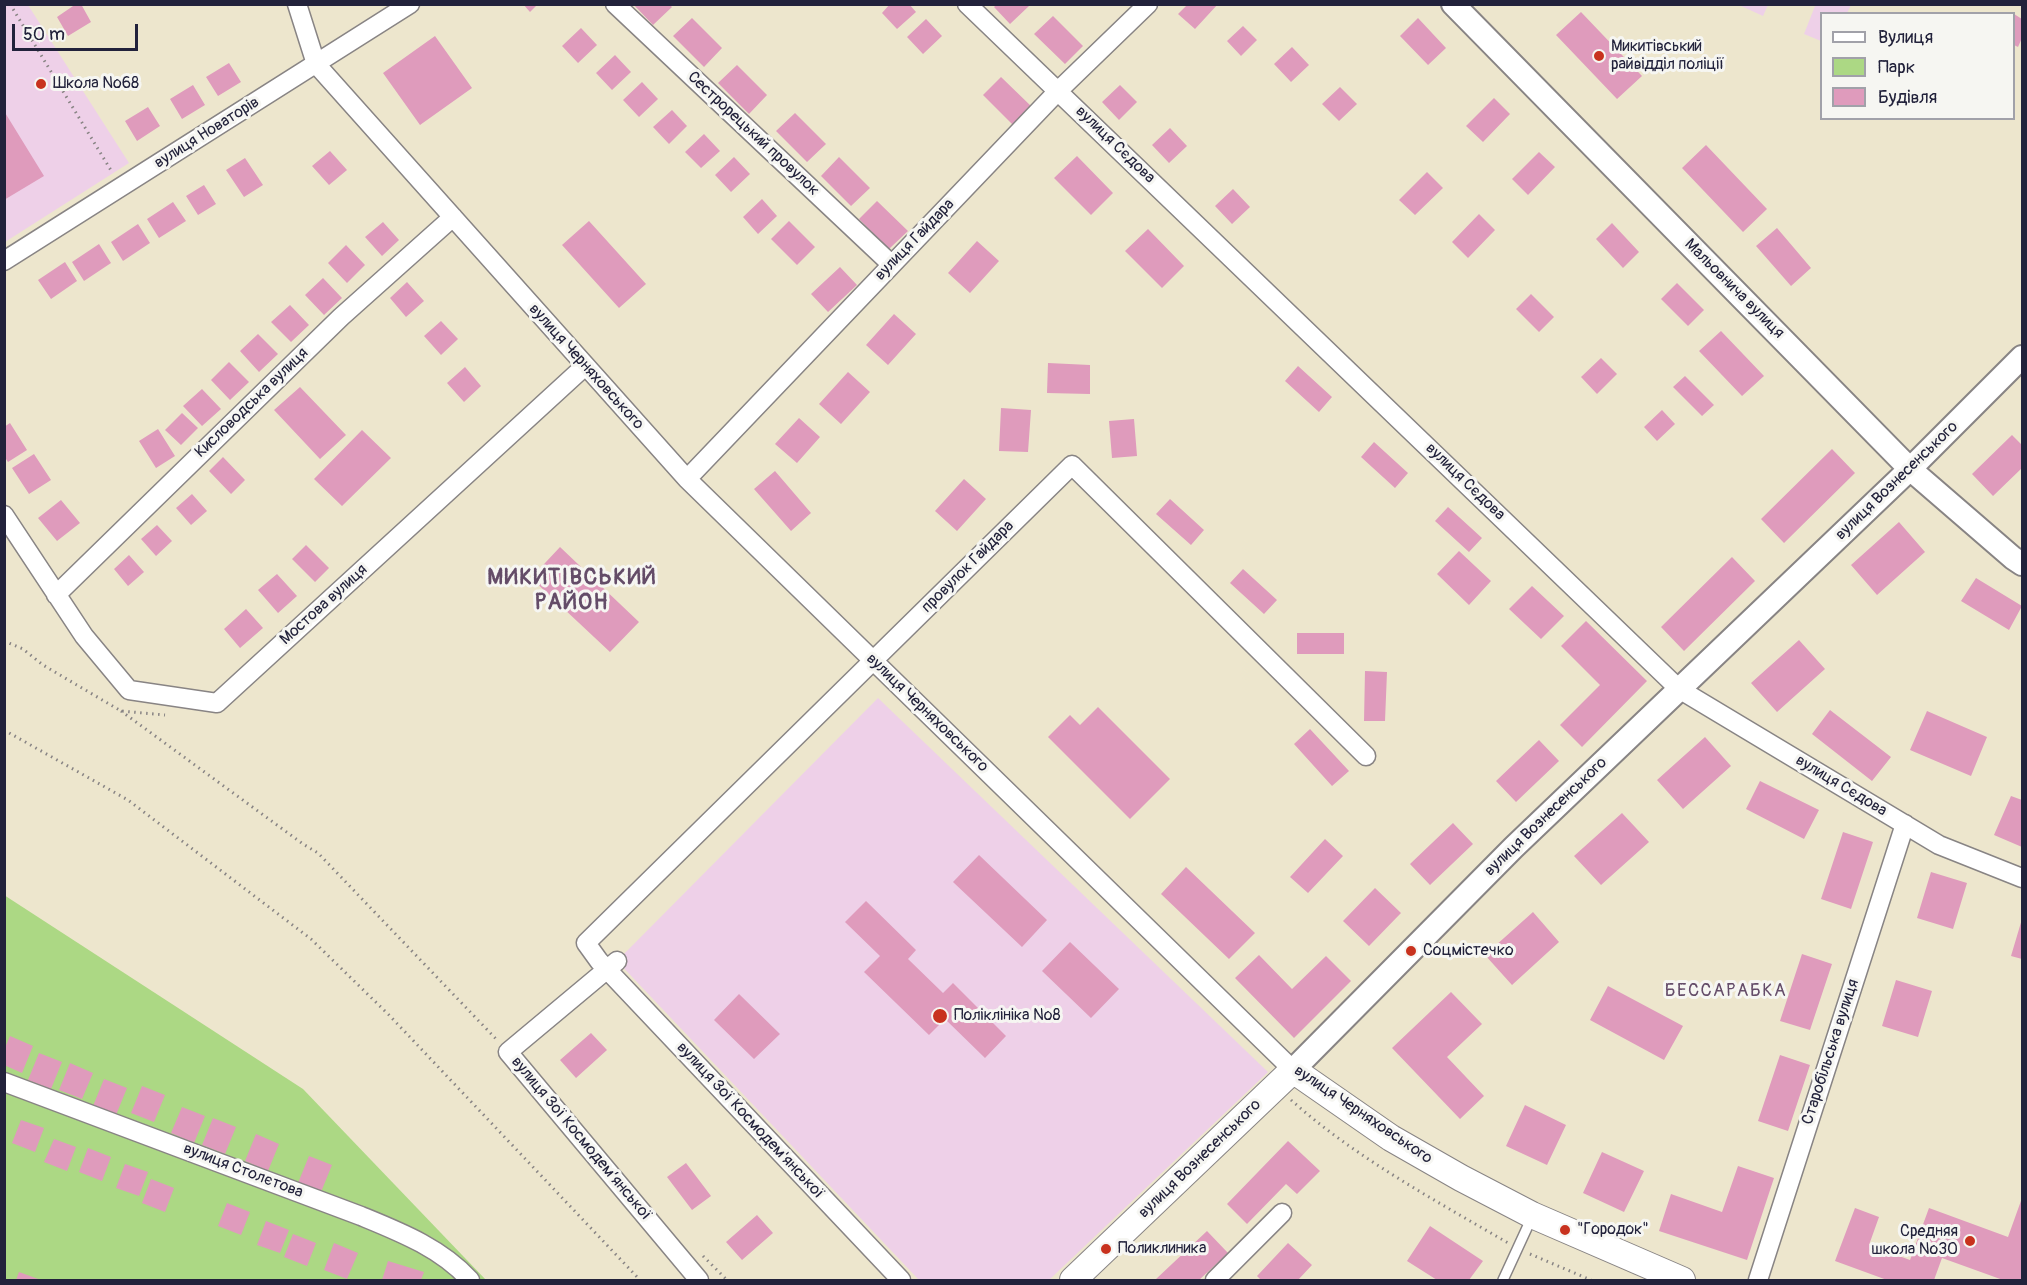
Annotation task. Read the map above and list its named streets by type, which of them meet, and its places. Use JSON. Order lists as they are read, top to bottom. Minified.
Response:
{"streets":{"main road":["вулиця Черняховського","вулиця Вознесенського"],"street":["вулиця Новаторів","Сестрорецький провулок","вулиця Сєдова","вулиця Гайдара","Мальовнича вулиця","Кисловодська вулиця","провулок Гайдара","Мостова вулиця","Старобільська вулиця","вулиця Зої Космодем'янської","вулиця Зої Космодем’янської","вулиця Столєтова"]},"crossings":[["вулиця Новаторів","вулиця Черняховського"],["Сестрорецький провулок","вулиця Гайдара"],["вулиця Сєдова","вулиця Гайдара"],["вулиця Сєдова","вулиця Вознесенського"],["вулиця Сєдова","Старобільська вулиця"],["вулиця Гайдара","вулиця Черняховського"],["Мальовнича вулиця","вулиця Вознесенського"],["вулиця Черняховського","Кисловодська вулиця"],["вулиця Черняховського","вулиця Вознесенського"],["вулиця Черняховського","провулок Гайдара"],["вулиця Черняховського","Мостова вулиця"],["Кисловодська вулиця","Мостова вулиця"],["провулок Гайдара","вулиця Зої Космодем'янської"],["провулок Гайдара","вулиця Зої Космодем’янської"],["вулиця Зої Космодем'янської","вулиця Зої Космодем’янської"]],"districts":["МИКИТІВСЬКИЙ РАЙОН","БЕССАРАБКА"],"places":["Микитівський райвідділ поліції","Школа №68","Соцмістечко","Поліклініка №8","\"Городок\"","Средняя школа №30","Поликлиника"],"legend":["Вулиця","Парк","Будівля"],"scale_bar":"50 m"}
